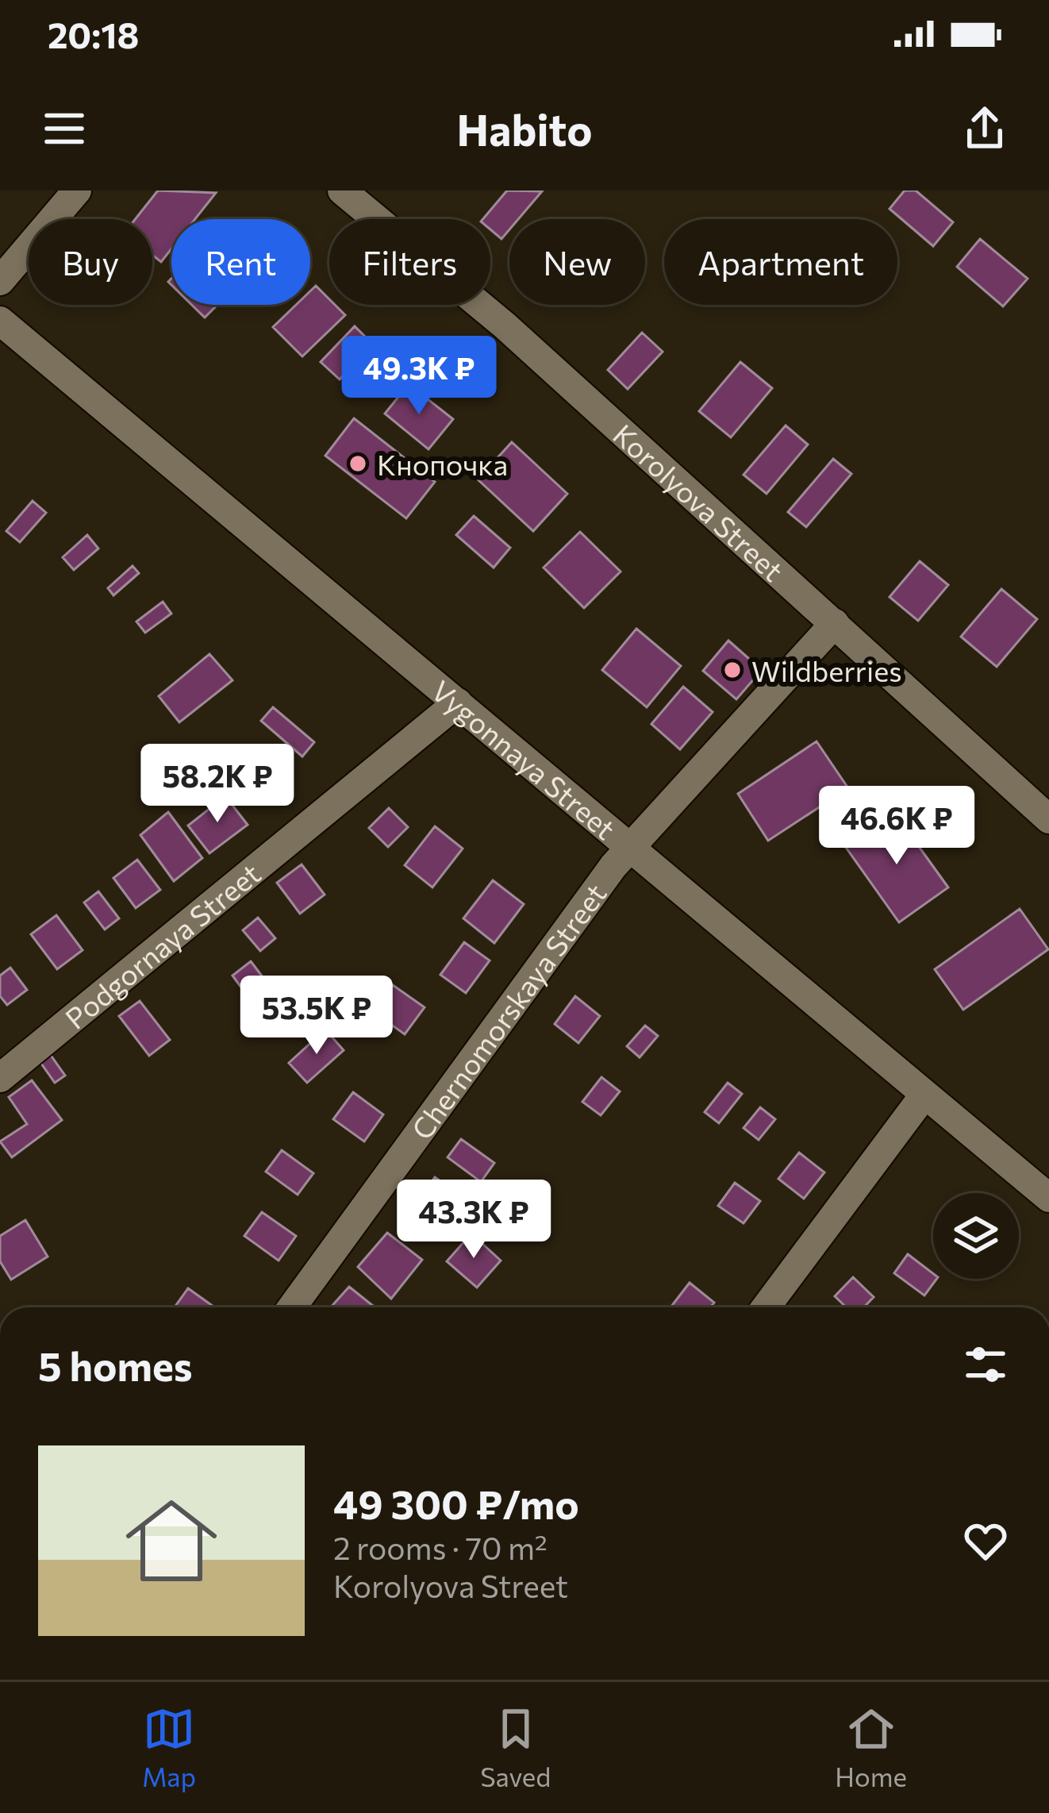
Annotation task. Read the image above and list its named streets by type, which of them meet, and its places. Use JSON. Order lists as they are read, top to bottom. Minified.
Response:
{"streets":{"street":["Korolyova Street","Vygonnaya Street","Podgornaya Street","Chernomorskaya Street"]},"crossings":[["Korolyova Street","Chernomorskaya Street"],["Vygonnaya Street","Podgornaya Street"],["Vygonnaya Street","Chernomorskaya Street"]],"places":["Кнопочка","Wildberries"],"page":{"status":"20:18","header":"Habito","chip":["Buy","Rent","Filters","New","Apartment"],"price":["49.3K ₽","58.2K ₽","46.6K ₽","53.5K ₽","43.3K ₽"],"heading":"5 homes","list":[{"name":"49 300 ₽/mo","note":"2 rooms · 70 m² · Korolyova Street"}],"tabs":["Map","Saved","Home"]}}
